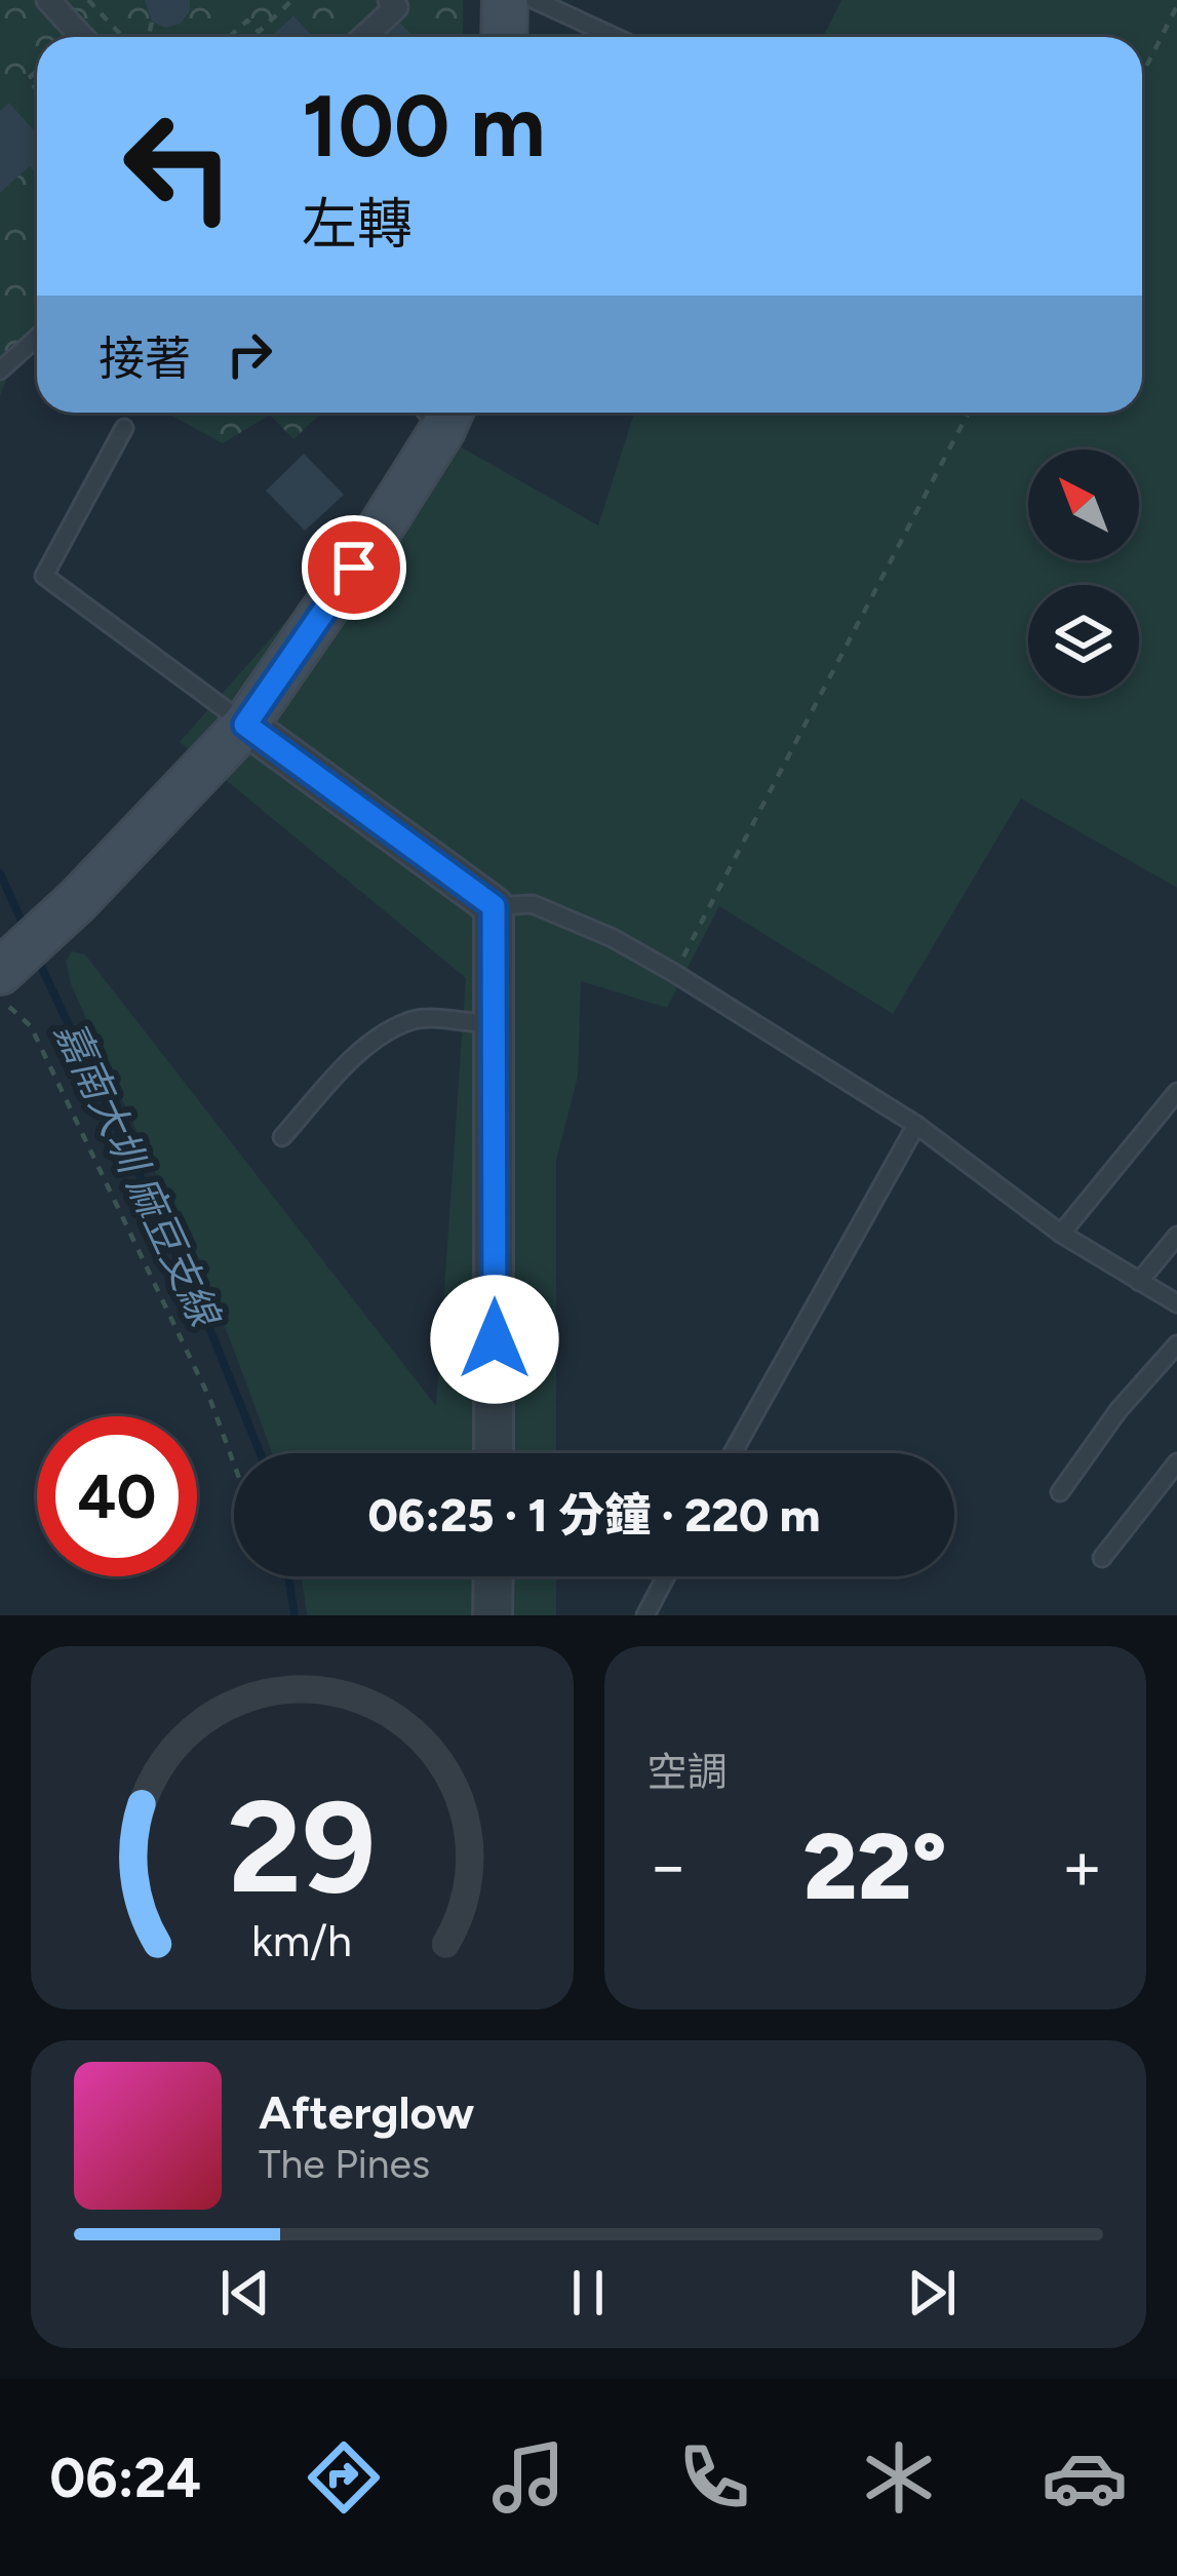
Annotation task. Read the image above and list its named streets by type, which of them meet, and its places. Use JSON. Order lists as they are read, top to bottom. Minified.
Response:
{"water":["嘉南大圳 麻豆支線"],"north":"top left","page":{"turn":["100 m","左轉"],"then":"接著","limit":"40","trip":"06:25 · 1 分鐘 · 220 m","tile":"空調","heat":["−","22°","+"],"song":["Afterglow","The Pines"],"tabs":"06:24","gauge":["29","km/h"]}}
